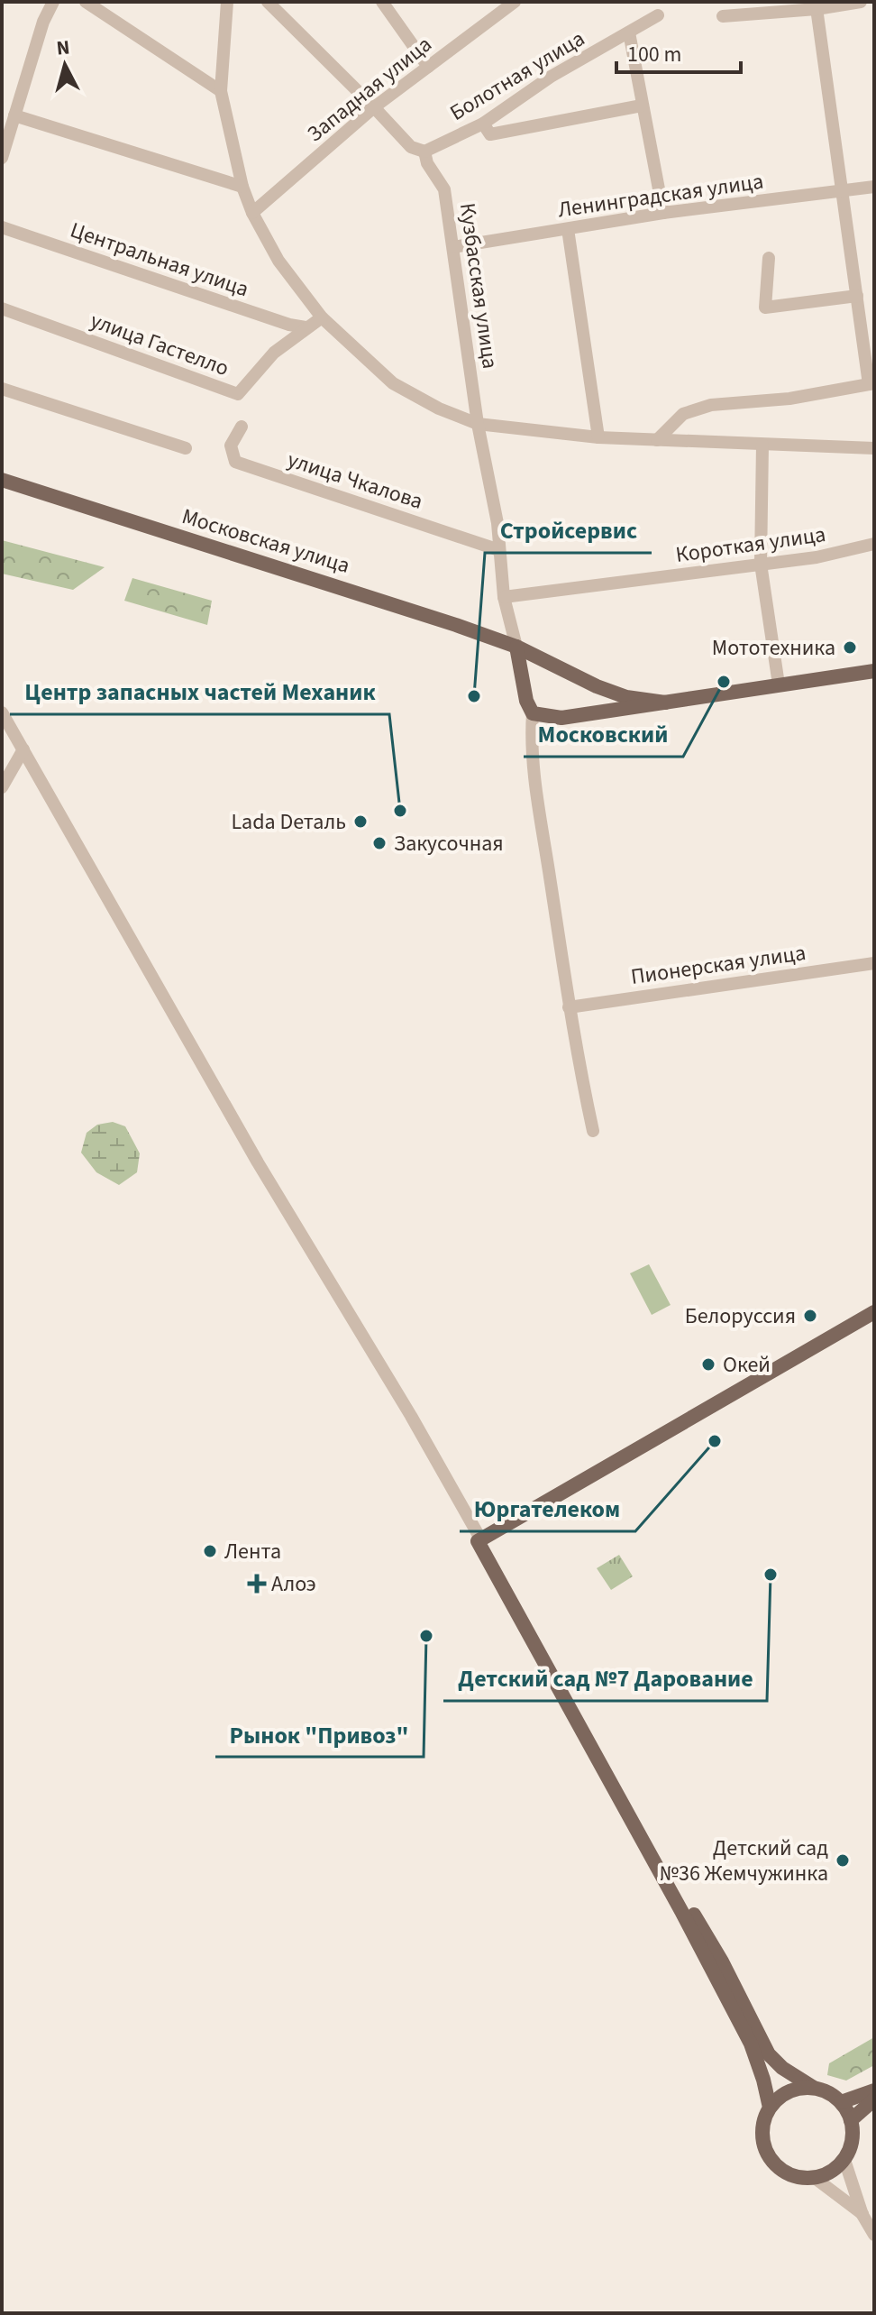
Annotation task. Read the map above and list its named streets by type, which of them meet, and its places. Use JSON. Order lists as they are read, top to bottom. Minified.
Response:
{"streets":{"main road":["Московская улица"],"street":["Болотная улица","Западная улица","Ленинградская улица","Центральная улица","Кузбасская улица","улица Гастелло","улица Чкалова","Короткая улица","Пионерская улица"]},"crossings":[["Болотная улица","Кузбасская улица"],["Западная улица","Центральная улица"],["Западная улица","Кузбасская улица"],["Ленинградская улица","Кузбасская улица"],["Центральная улица","Кузбасская улица"],["Центральная улица","улица Гастелло"],["Кузбасская улица","улица Чкалова"],["Кузбасская улица","Московская улица"],["Кузбасская улица","Короткая улица"]],"places":{"other":["Мототехника","Московский","Стройсервис","Центр запасных частей Механик","Lada Dеталь","Закусочная","Белоруссия","Окей","Юргателеком","Лента","Детский сад №7 Дарование","Рынок \"Привоз\"","Детский сад №36 Жемчужинка"],"health":["Алоэ"]},"scale_bar":"100 m","north":"top"}
